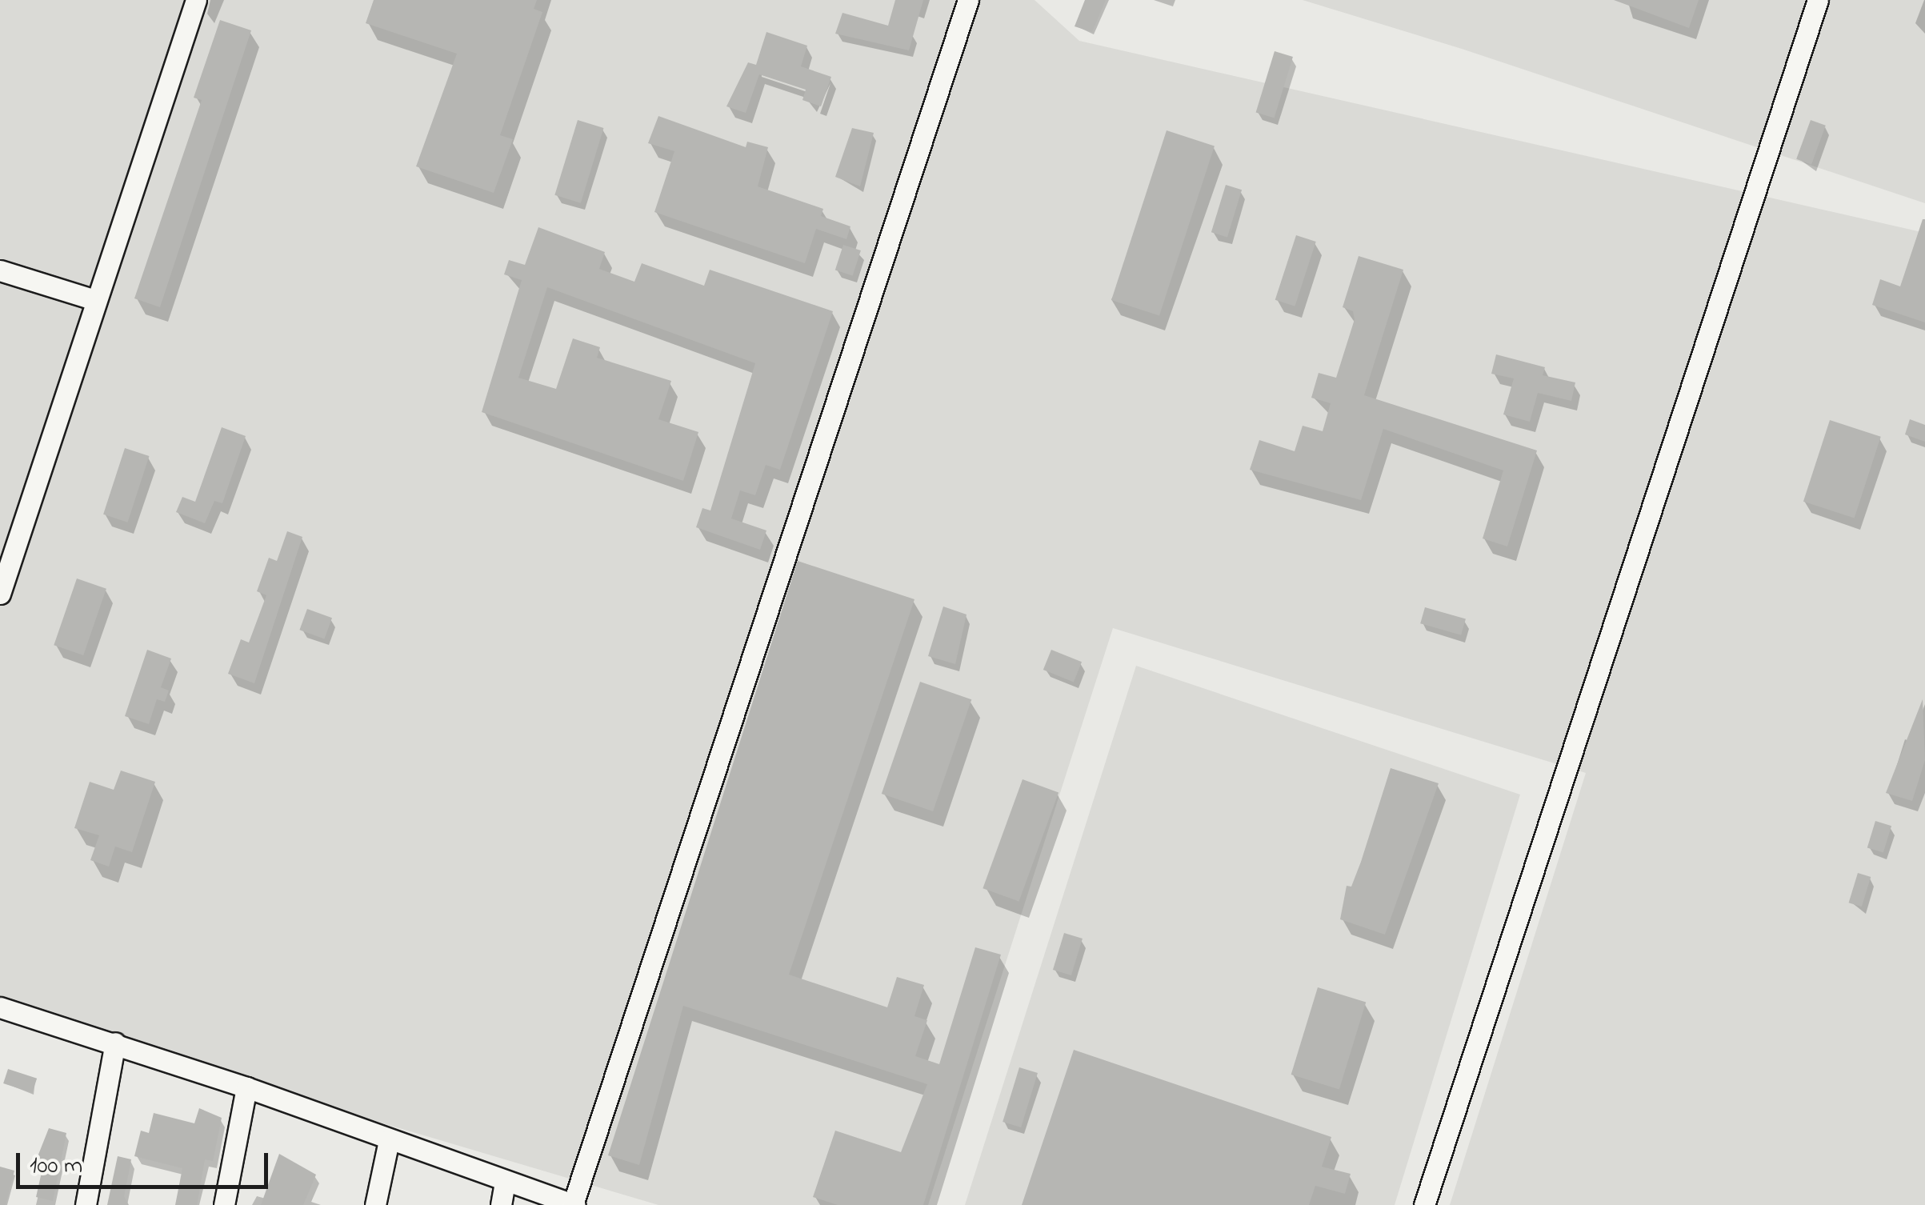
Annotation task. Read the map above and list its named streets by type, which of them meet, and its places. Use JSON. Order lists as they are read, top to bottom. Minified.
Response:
{"scale_bar":"100 m"}
